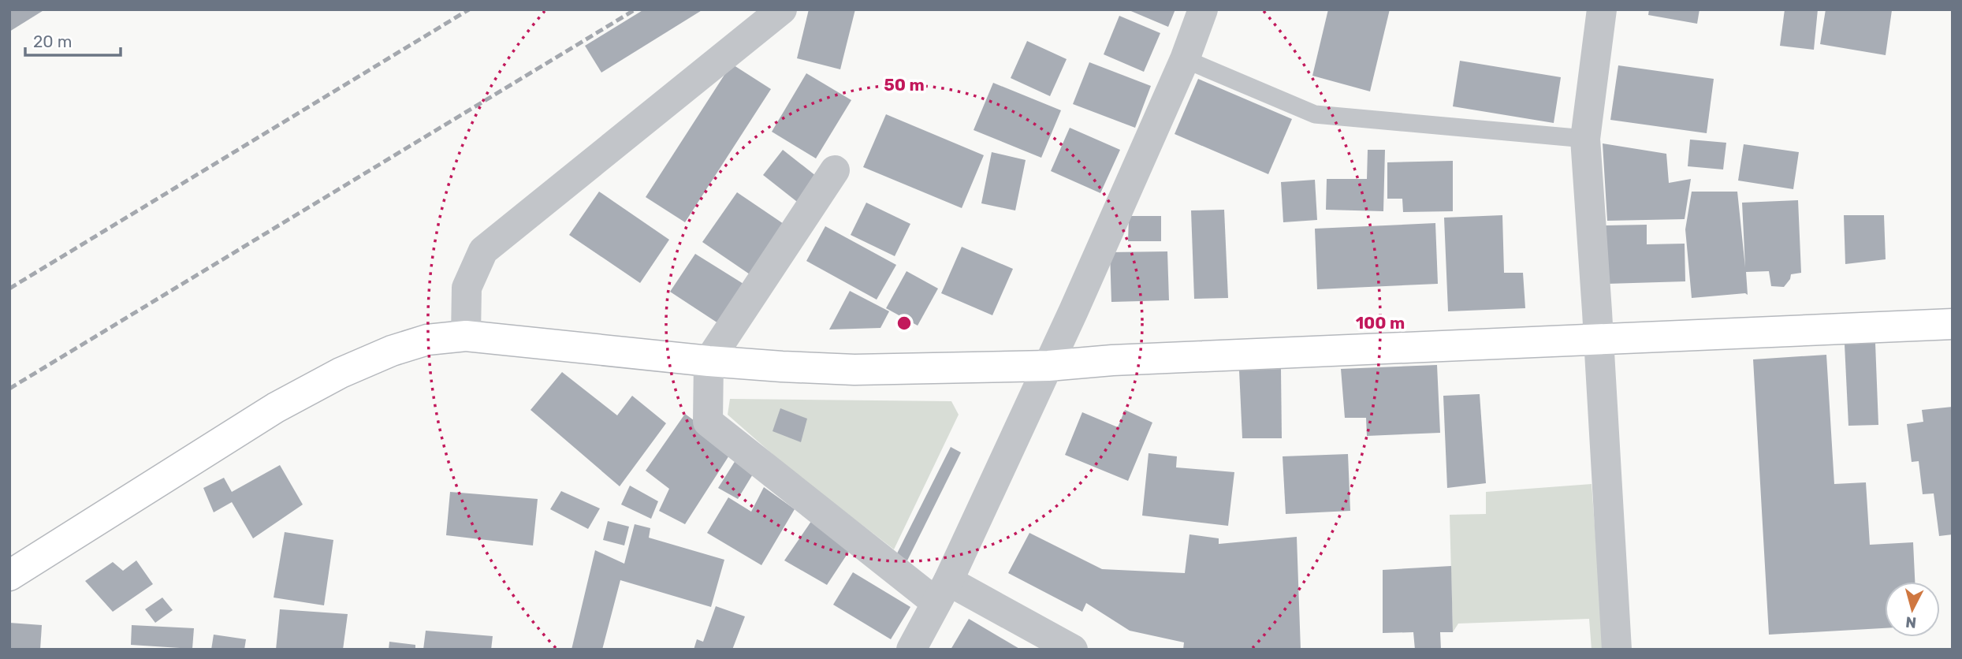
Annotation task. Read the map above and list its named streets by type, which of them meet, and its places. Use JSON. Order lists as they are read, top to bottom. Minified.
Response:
{"scale_bar":"20 m","north":"bottom","rings":["50 m","100 m"]}
